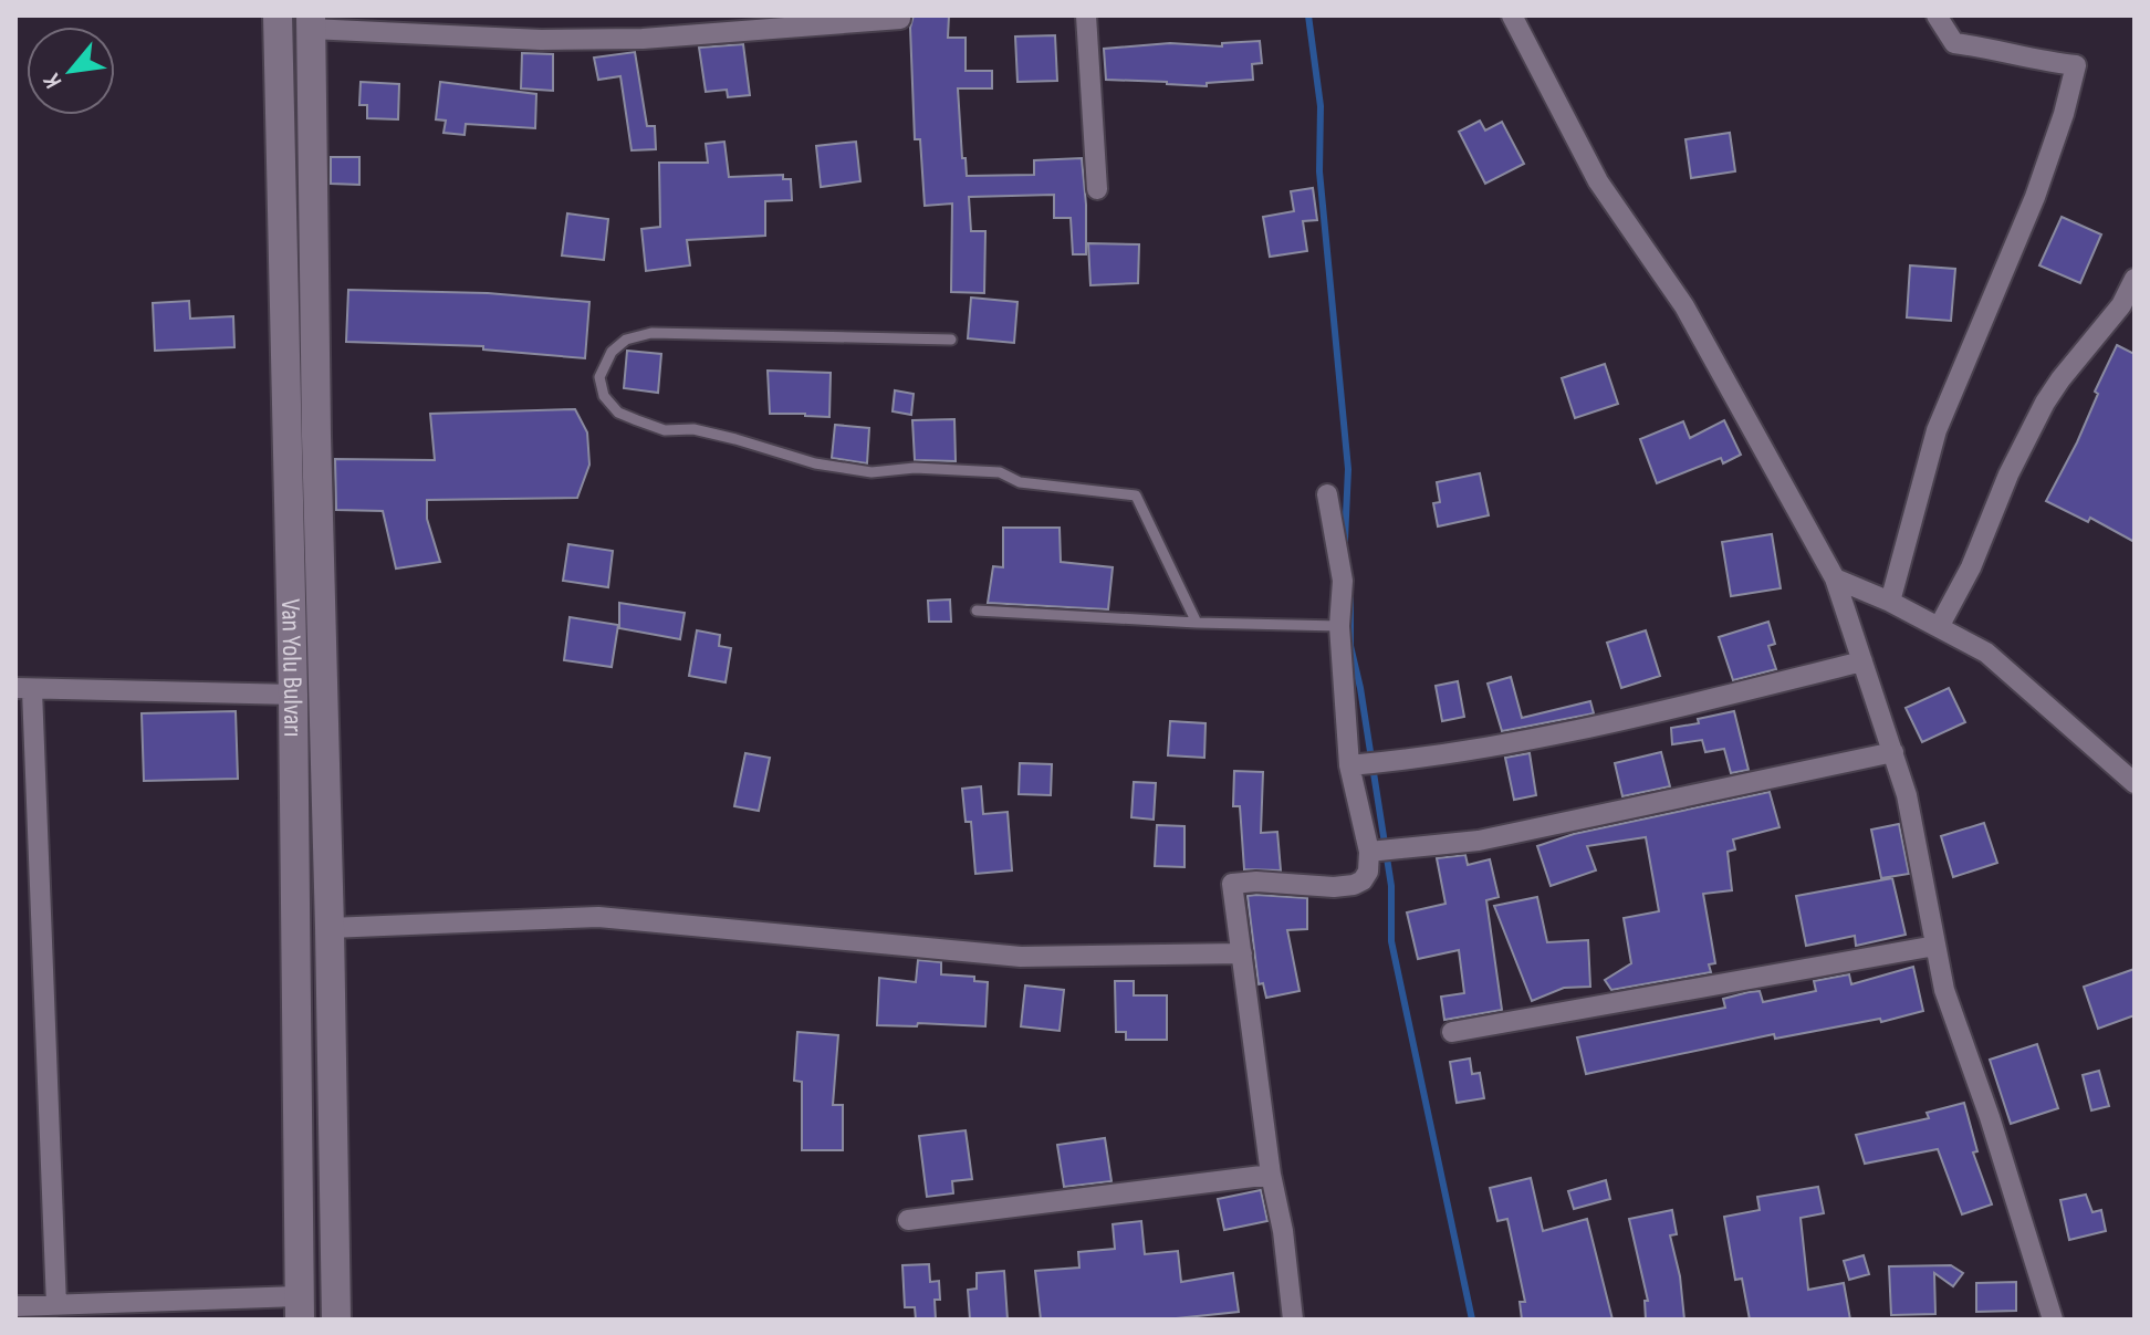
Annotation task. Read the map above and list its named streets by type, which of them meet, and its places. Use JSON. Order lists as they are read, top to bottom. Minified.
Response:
{"streets":{"main road":["Van Yolu Bulvarı"]},"north":"bottom left"}
